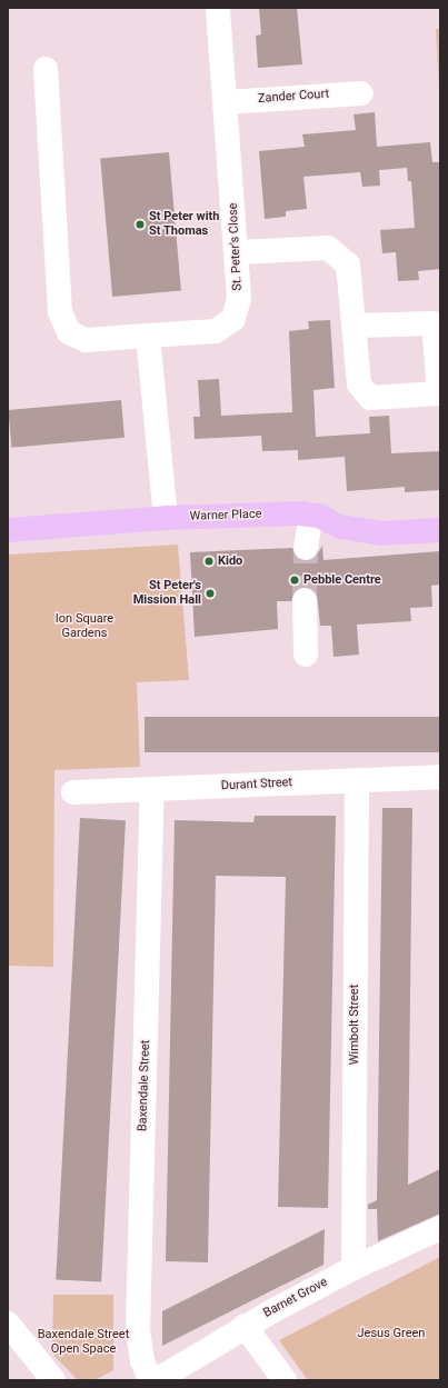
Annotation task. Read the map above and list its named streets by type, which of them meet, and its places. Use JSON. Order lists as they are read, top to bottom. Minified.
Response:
{"streets":{"main road":["Warner Place"],"street":["Zander Court","St. Peter's Close","Durant Street","Wimbolt Street","Baxendale Street","Barnet Grove"]},"crossings":[["Zander Court","St. Peter's Close"],["Durant Street","Wimbolt Street"],["Durant Street","Baxendale Street"],["Wimbolt Street","Barnet Grove"]],"parks":["Ion Square Gardens","Jesus Green","Baxendale Street Open Space"],"places":["St Peter with St Thomas","Kido","Pebble Centre","St Peter's Mission Hall"]}
